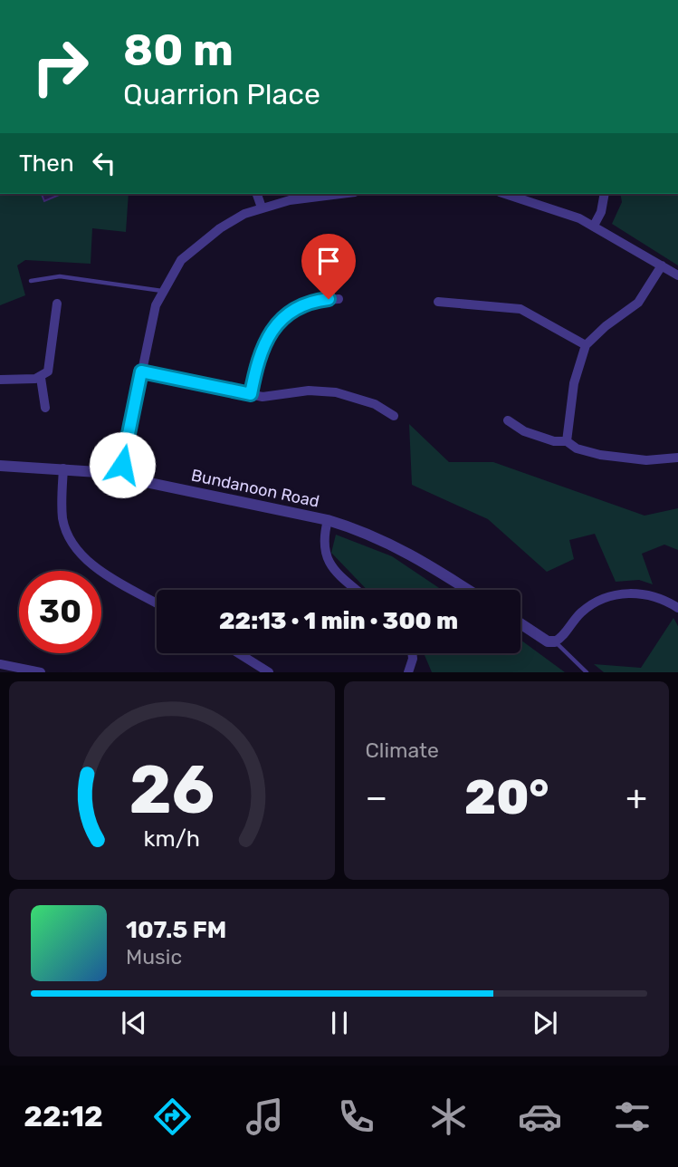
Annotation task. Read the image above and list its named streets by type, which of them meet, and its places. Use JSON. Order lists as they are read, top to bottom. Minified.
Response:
{"streets":{"street":["Bundanoon Road"]},"page":{"turn":["80 m","Quarrion Place"],"then":"Then","limit":"30","trip":"22:13 · 1 min · 300 m","tile":"Climate","heat":["−","20°","+"],"song":["107.5 FM","Music"],"tabs":"22:12","gauge":["26","km/h"]}}
